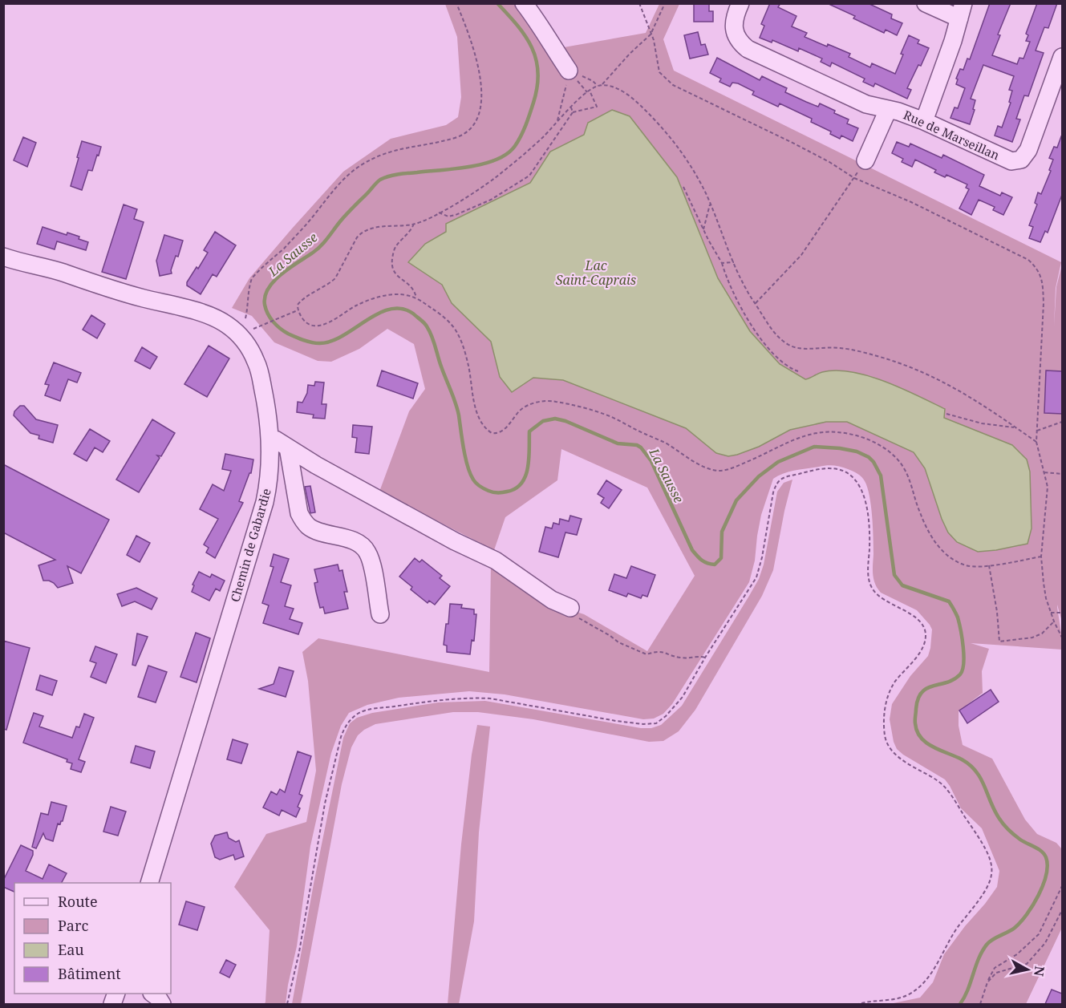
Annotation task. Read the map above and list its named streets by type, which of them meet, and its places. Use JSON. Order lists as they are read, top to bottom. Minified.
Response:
{"streets":{"street":["Rue de Marseillan","Chemin de Gabardie"]},"water":["La Sausse","Lac Saint-Caprais"],"legend":["Route","Parc","Eau","Bâtiment"],"north":"right"}
